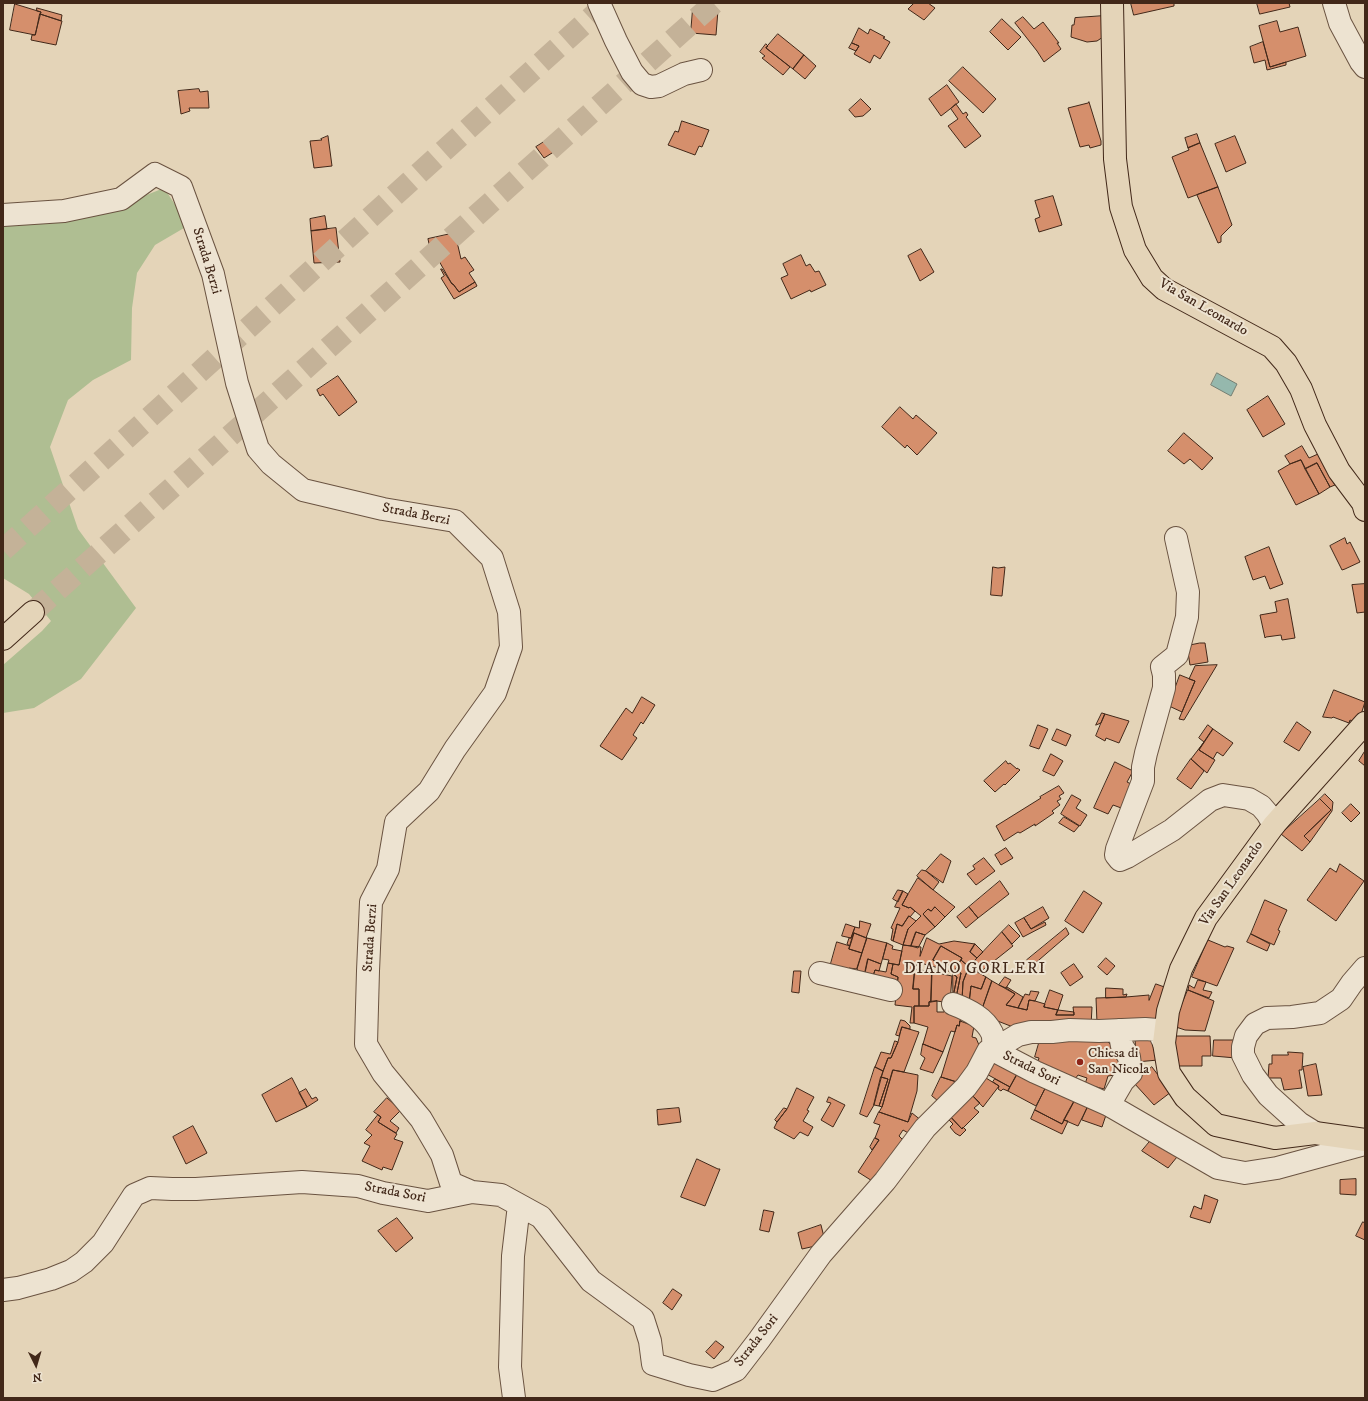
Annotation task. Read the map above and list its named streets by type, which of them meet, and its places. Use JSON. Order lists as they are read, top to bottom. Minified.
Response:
{"streets":{"main road":["Via San Leonardo"],"street":["Strada Berzi","Strada Sori"]},"crossings":[["Strada Berzi","Strada Sori"]],"districts":["DIANO GORLERI"],"places":["Chiesa di San Nicola"],"north":"bottom"}
